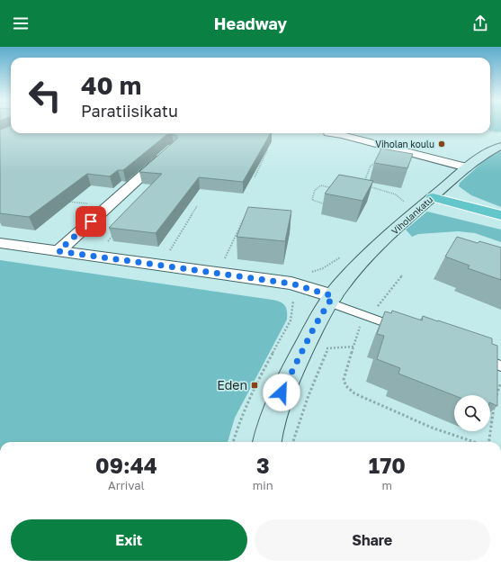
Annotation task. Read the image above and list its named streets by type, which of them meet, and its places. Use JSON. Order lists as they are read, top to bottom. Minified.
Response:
{"streets":{"main road":["Viholankatu"]},"places":{"other":["Viholan koulu"],"transit":["Eden"]},"page":{"header":"Headway","turn":["40 m","Paratiisikatu"],"eta":["09:44","Arrival","3","min","170","m"],"buttons":["Exit","Share"]}}
